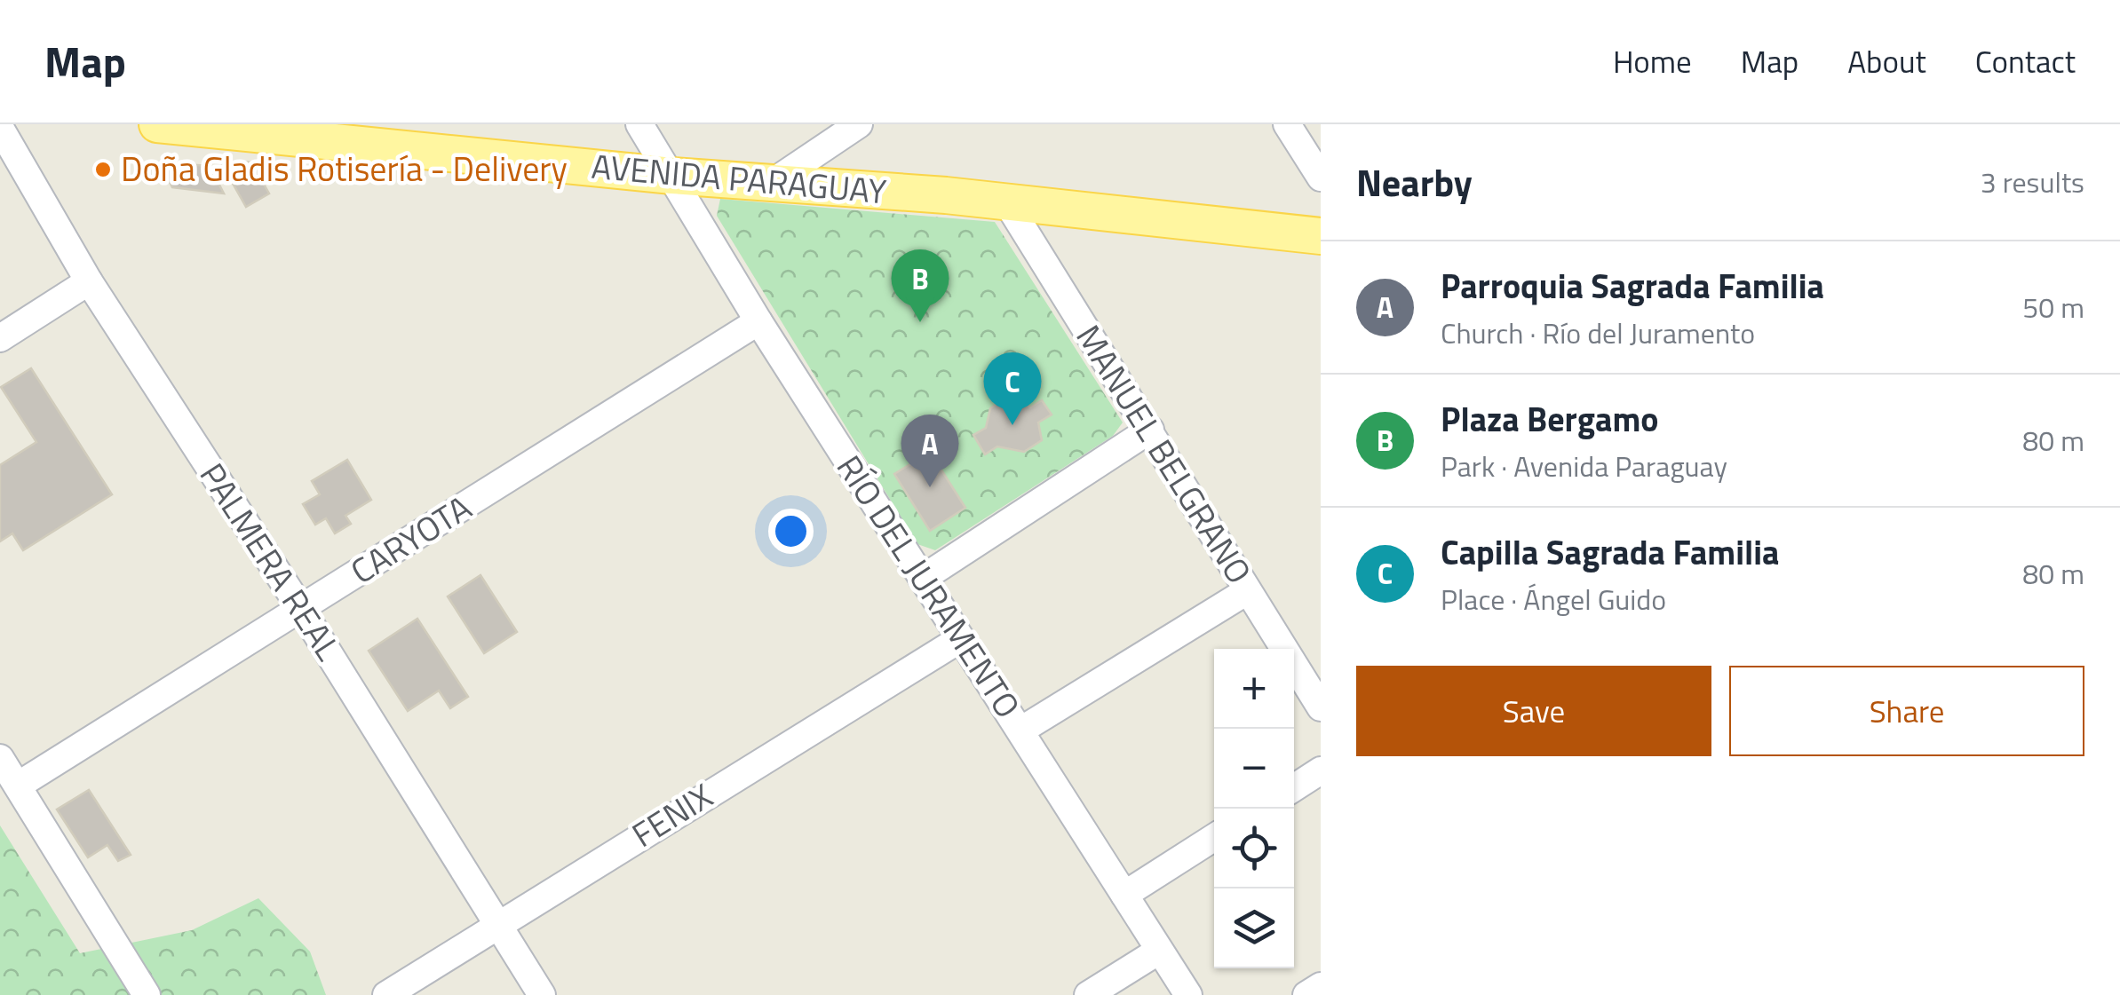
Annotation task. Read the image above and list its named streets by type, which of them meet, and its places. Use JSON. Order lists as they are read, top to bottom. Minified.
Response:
{"streets":{"main road":["AVENIDA PARAGUAY"],"street":["MANUEL BELGRANO","CARYOTA","PALMERA REAL","RÍO DEL JURAMENTO","FENIX"]},"crossings":[["AVENIDA PARAGUAY","MANUEL BELGRANO"],["AVENIDA PARAGUAY","RÍO DEL JURAMENTO"],["CARYOTA","PALMERA REAL"],["CARYOTA","RÍO DEL JURAMENTO"],["PALMERA REAL","FENIX"],["RÍO DEL JURAMENTO","FENIX"]],"places":["Doña Gladis Rotisería - Delivery"],"page":{"header":"Map","nav":["Home","Map","About","Contact"],"heading":["Nearby","3 results"],"list":[{"mark":"A","name":"Parroquia Sagrada Familia","note":"Church · Río del Juramento","value":"50 m"},{"mark":"B","name":"Plaza Bergamo","note":"Park · Avenida Paraguay","value":"80 m"},{"mark":"C","name":"Capilla Sagrada Familia","note":"Place · Ángel Guido","value":"80 m"}],"pins":["B","C","A"],"buttons":["Save","Share"],"map_buttons":["+","−"]}}
